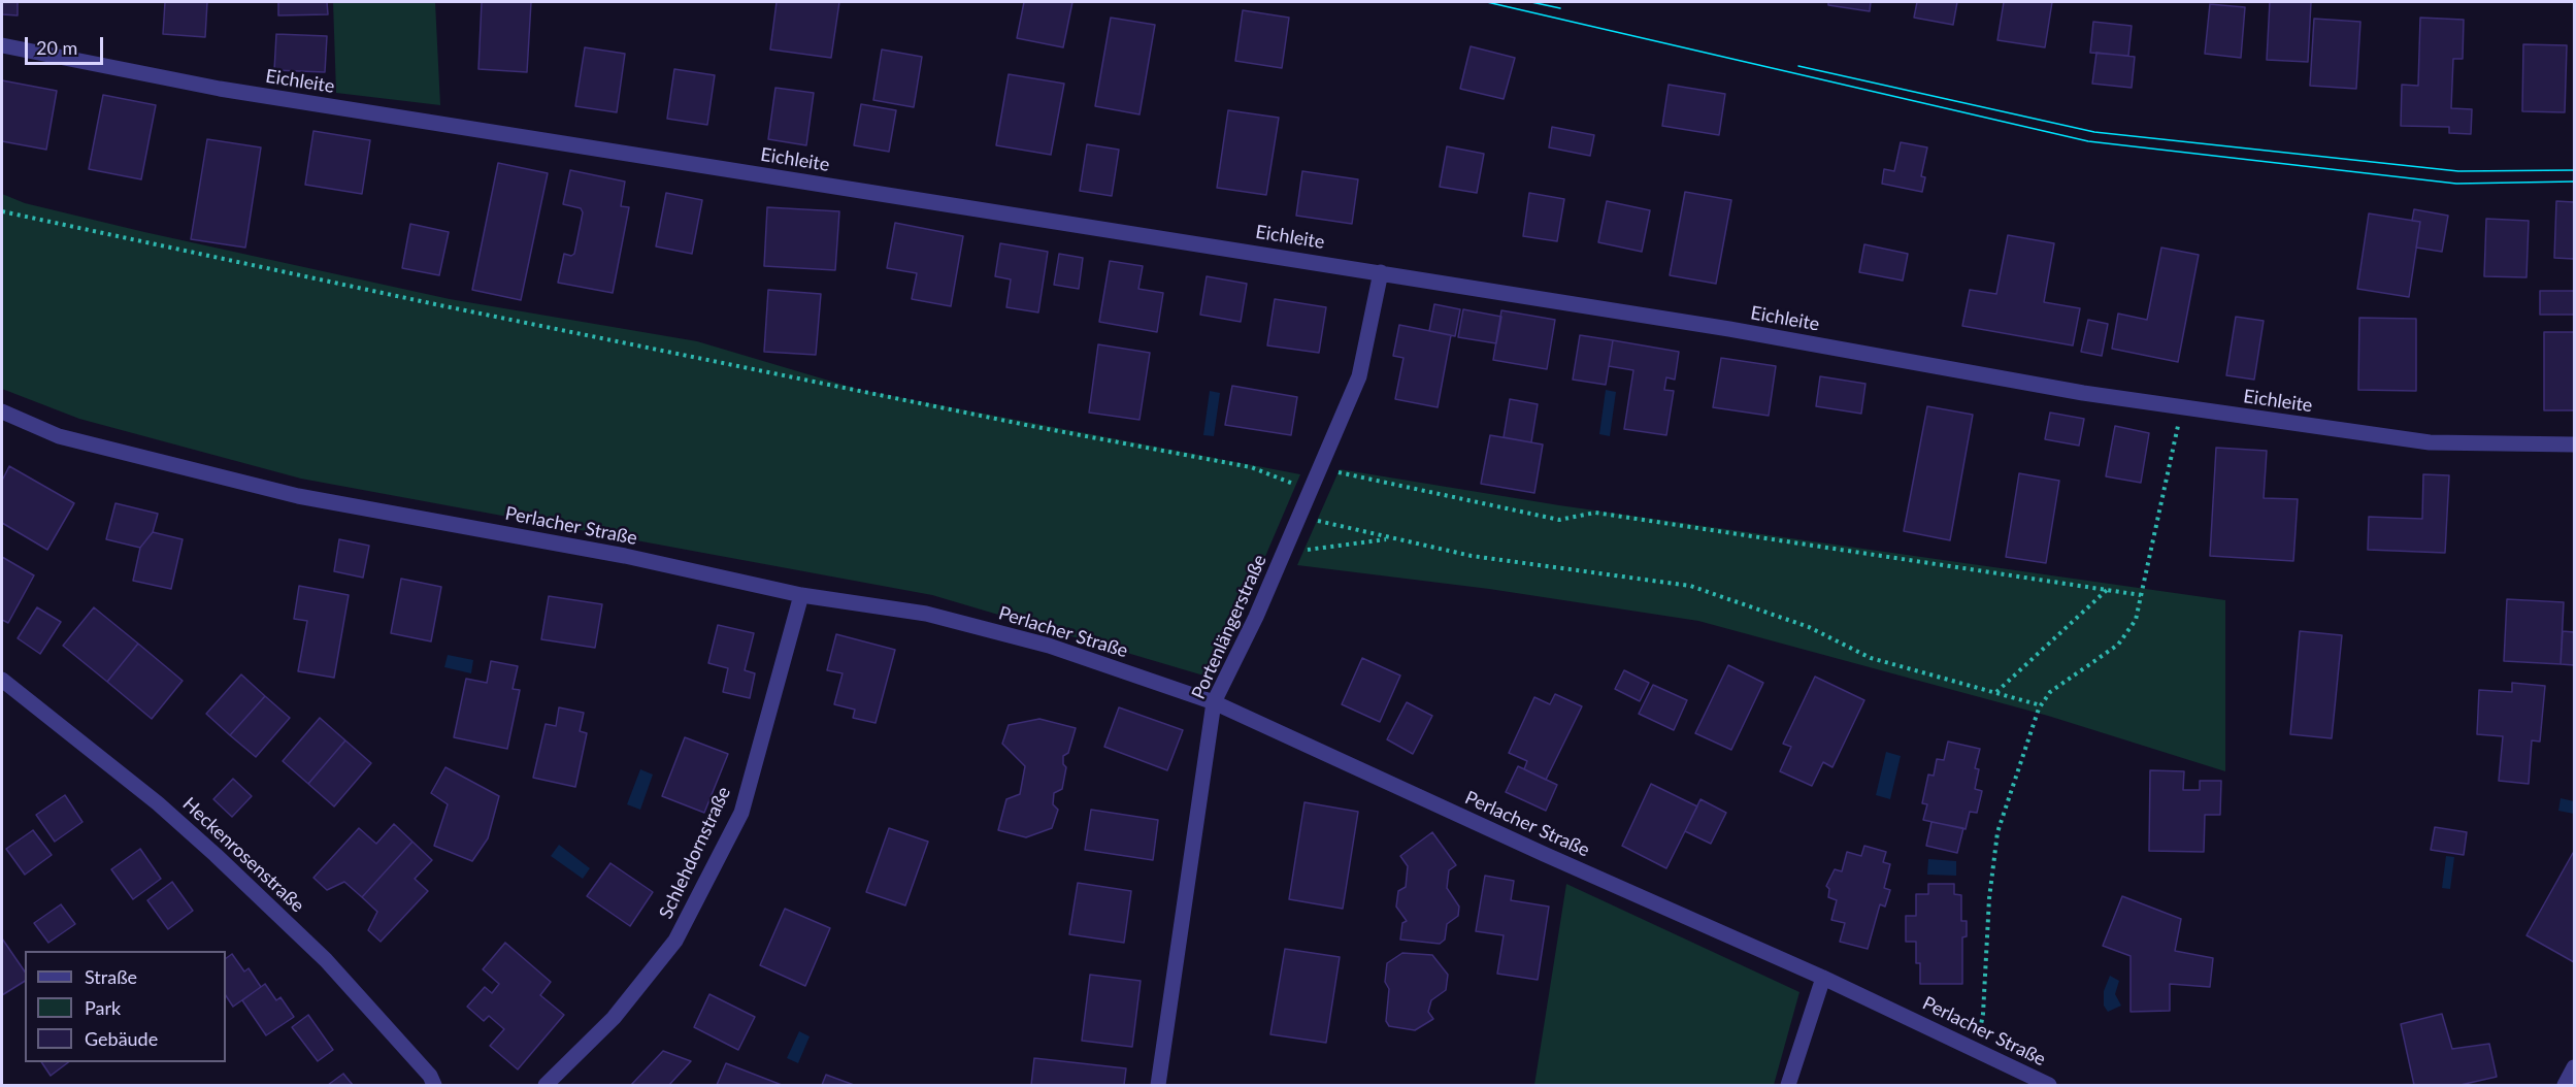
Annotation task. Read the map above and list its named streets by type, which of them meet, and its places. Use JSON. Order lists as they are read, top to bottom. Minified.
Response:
{"streets":{"street":["Eichleite","Perlacher Straße","Portenlängerstraße","Schlehdornstraße","Heckenrosenstraße"]},"crossings":[["Eichleite","Portenlängerstraße"],["Perlacher Straße","Portenlängerstraße"],["Perlacher Straße","Schlehdornstraße"]],"legend":["Straße","Park","Gebäude"],"scale_bar":"20 m"}
